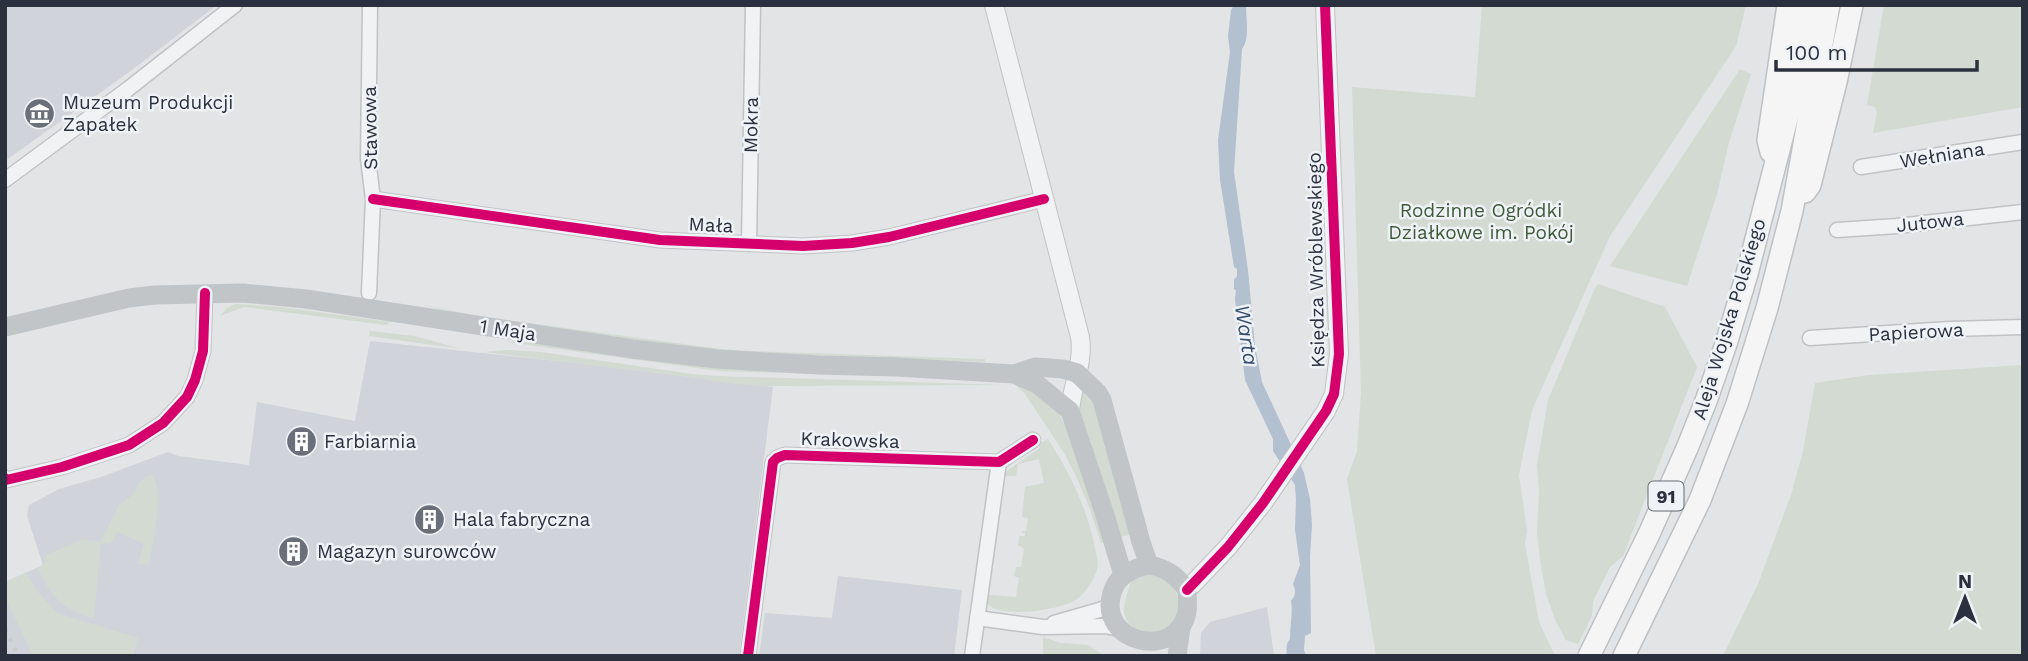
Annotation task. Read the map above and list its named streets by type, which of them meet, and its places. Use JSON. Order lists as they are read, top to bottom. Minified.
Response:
{"streets":{"main road":["Aleja Wojska Polskiego","1 Maja","91"],"street":["Mokra","Stawowa","Wełniana","Jutowa","Mała","Księdza Wróblewskiego","Papierowa","Krakowska"]},"crossings":[["Mokra","Mała"],["Stawowa","Mała"]],"water":["Warta"],"parks":["Rodzinne Ogródki Działkowe im. Pokój"],"places":{"museum":["Muzeum Produkcji Zapałek"],"building":["Farbiarnia","Hala fabryczna","Magazyn surowców"]},"scale_bar":"100 m","north":"top"}
